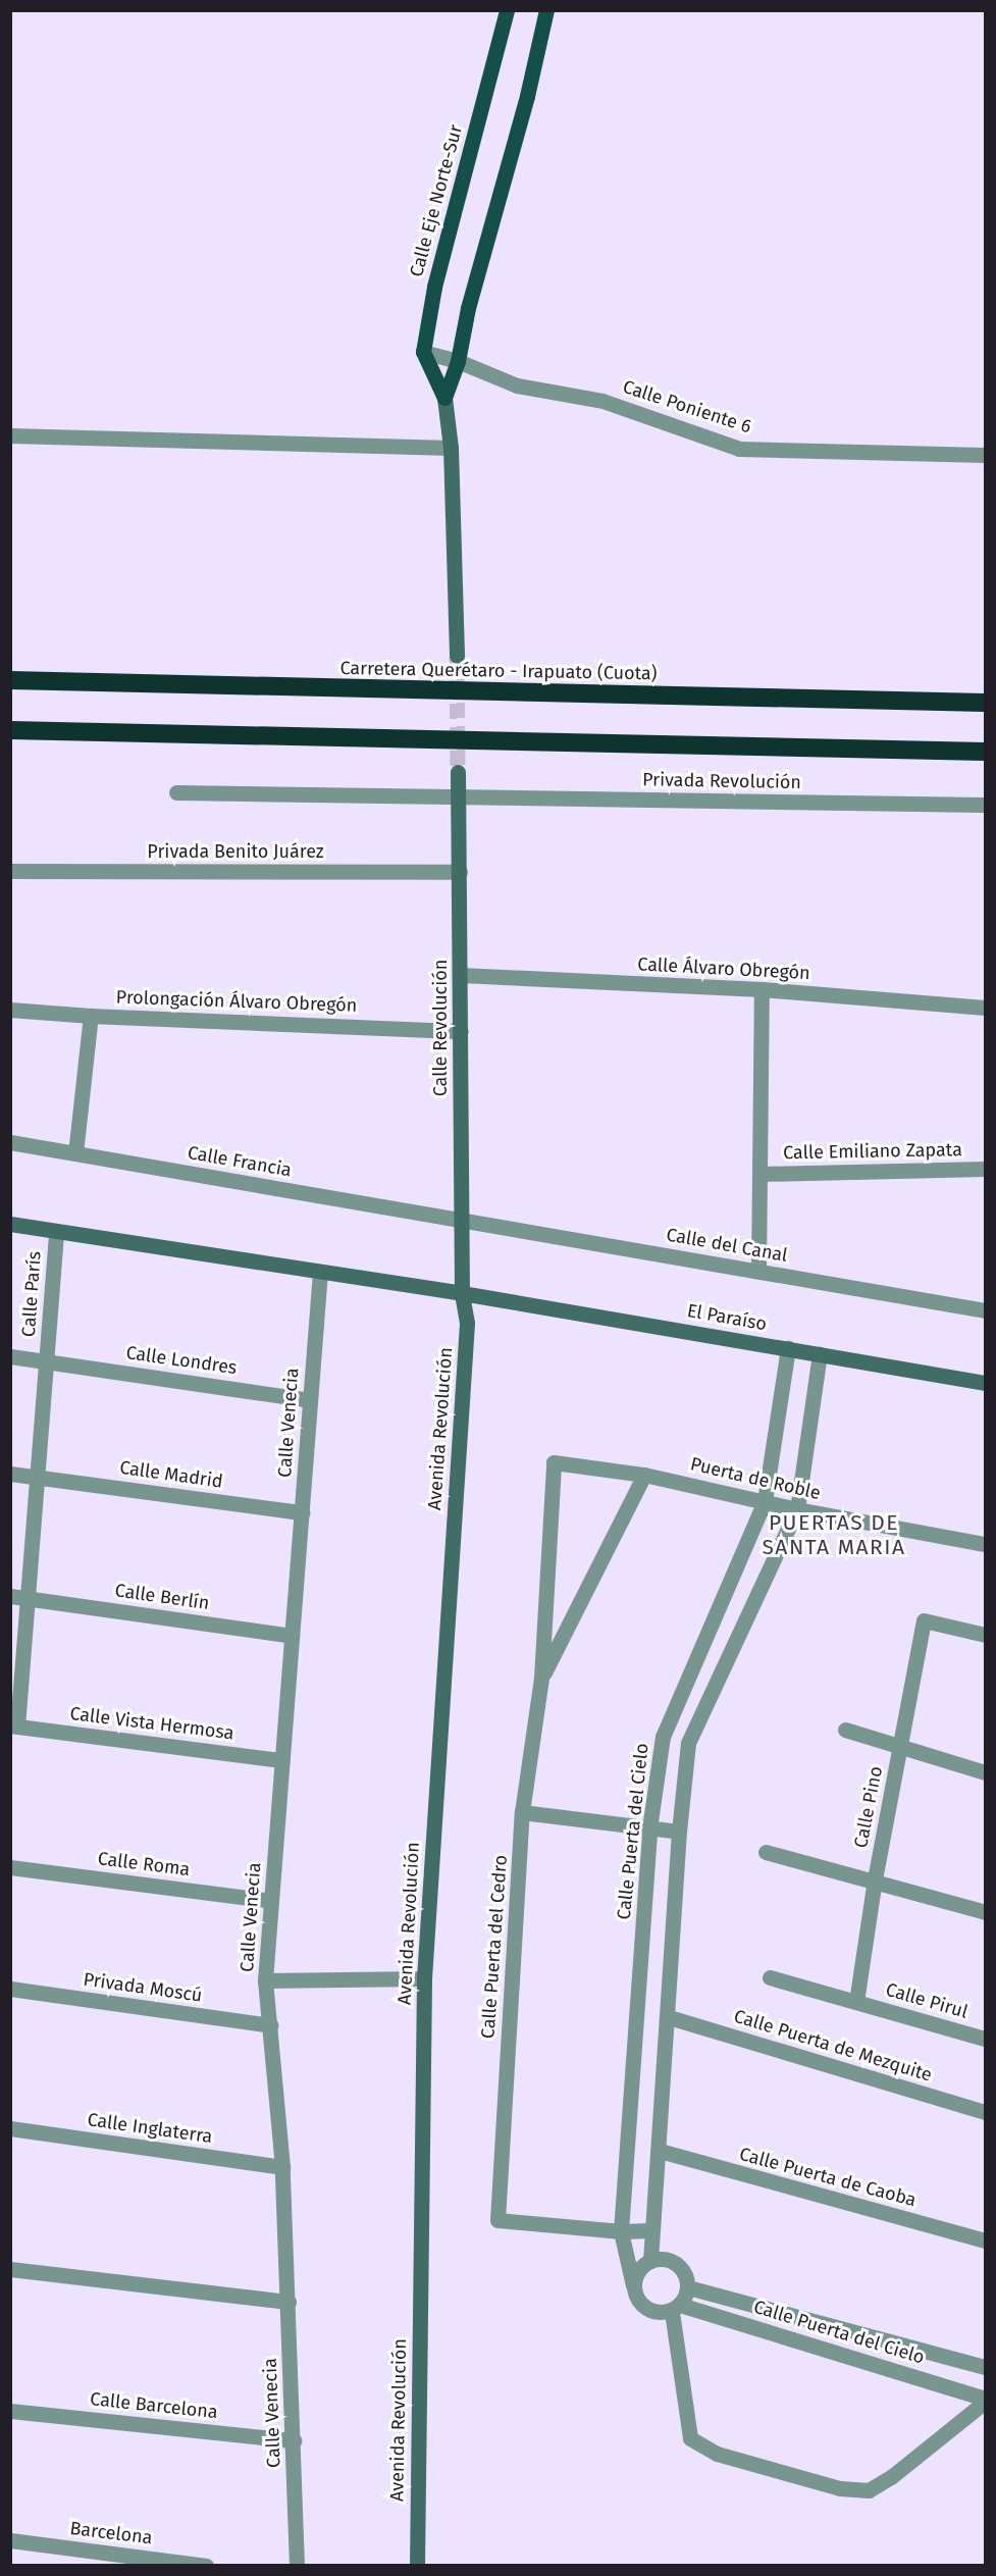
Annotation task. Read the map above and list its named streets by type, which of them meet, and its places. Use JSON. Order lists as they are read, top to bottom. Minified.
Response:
{"streets":{"highway":["Carretera Querétaro - Irapuato (Cuota)"],"main road":["Calle Eje Norte-Sur","Calle Revolución","El Paraíso","Avenida Revolución"],"street":["Calle Poniente 6","Privada Revolución","Privada Benito Juárez","Calle Álvaro Obregón","Prolongación Álvaro Obregón","Calle Emiliano Zapata","Calle Francia","Calle del Canal","Calle París","Calle Londres","Calle Venecia","Calle Madrid","Puerta de Roble","Calle Berlín","Calle Vista Hermosa","Calle Pino","Calle Puerta del Cielo","Calle Roma","Calle Puerta del Cedro","Privada Moscú","Calle Pirul","Calle Puerta de Mezquite","Calle Inglaterra","Calle Puerta de Caoba","Calle Barcelona","Barcelona"]},"crossings":[["Calle Eje Norte-Sur","Calle Poniente 6"],["Privada Revolución","Calle Revolución"],["Privada Benito Juárez","Calle Revolución"],["Calle Álvaro Obregón","Calle Revolución"],["Calle Álvaro Obregón","Calle Emiliano Zapata"],["Prolongación Álvaro Obregón","Calle Revolución"],["Calle Revolución","Calle Francia"],["Calle Revolución","Calle del Canal"],["Calle Revolución","El Paraíso"],["Calle Revolución","Avenida Revolución"],["Calle Emiliano Zapata","Calle del Canal"],["Calle Francia","Calle del Canal"],["Calle París","Calle Londres"],["Calle París","Calle Madrid"],["Calle París","Calle Berlín"],["Calle París","Calle Vista Hermosa"],["El Paraíso","Avenida Revolución"],["El Paraíso","Calle Puerta del Cielo"],["Calle Londres","Calle Venecia"],["Calle Venecia","Calle Madrid"],["Calle Venecia","Calle Berlín"],["Calle Venecia","Calle Vista Hermosa"],["Calle Venecia","Calle Roma"],["Calle Venecia","Privada Moscú"],["Calle Venecia","Calle Inglaterra"],["Calle Venecia","Calle Barcelona"],["Puerta de Roble","Calle Puerta del Cielo"],["Puerta de Roble","Calle Puerta del Cedro"],["Calle Pino","Calle Pirul"],["Calle Puerta del Cielo","Calle Puerta del Cedro"]],"districts":["PUERTAS DE SANTA MARIA"]}
